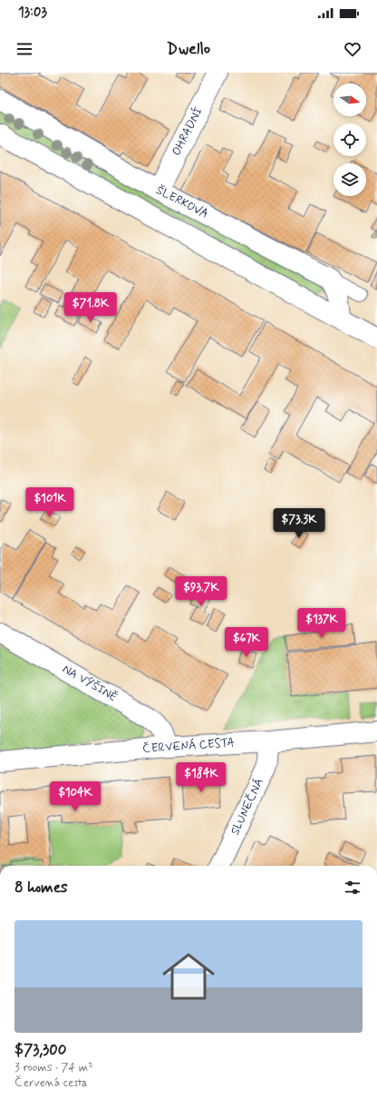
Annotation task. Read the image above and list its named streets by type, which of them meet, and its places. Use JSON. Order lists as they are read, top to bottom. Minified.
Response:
{"streets":{"street":["OHRADNÍ","ŠLERKOVA","NA VÝŠINĚ","ČERVENÁ CESTA","SLUNEČNÁ"]},"crossings":[["OHRADNÍ","ŠLERKOVA"],["NA VÝŠINĚ","ČERVENÁ CESTA"],["ČERVENÁ CESTA","SLUNEČNÁ"]],"north":"right","page":{"status":"13:03","header":"Dwello","price":["$71.8K","$101K","$73.3K","$93.7K","$137K","$67K","$184K","$104K"],"heading":"8 homes","list":[{"name":"$73,300","note":"3 rooms · 74 m² · Červená cesta"}]}}
